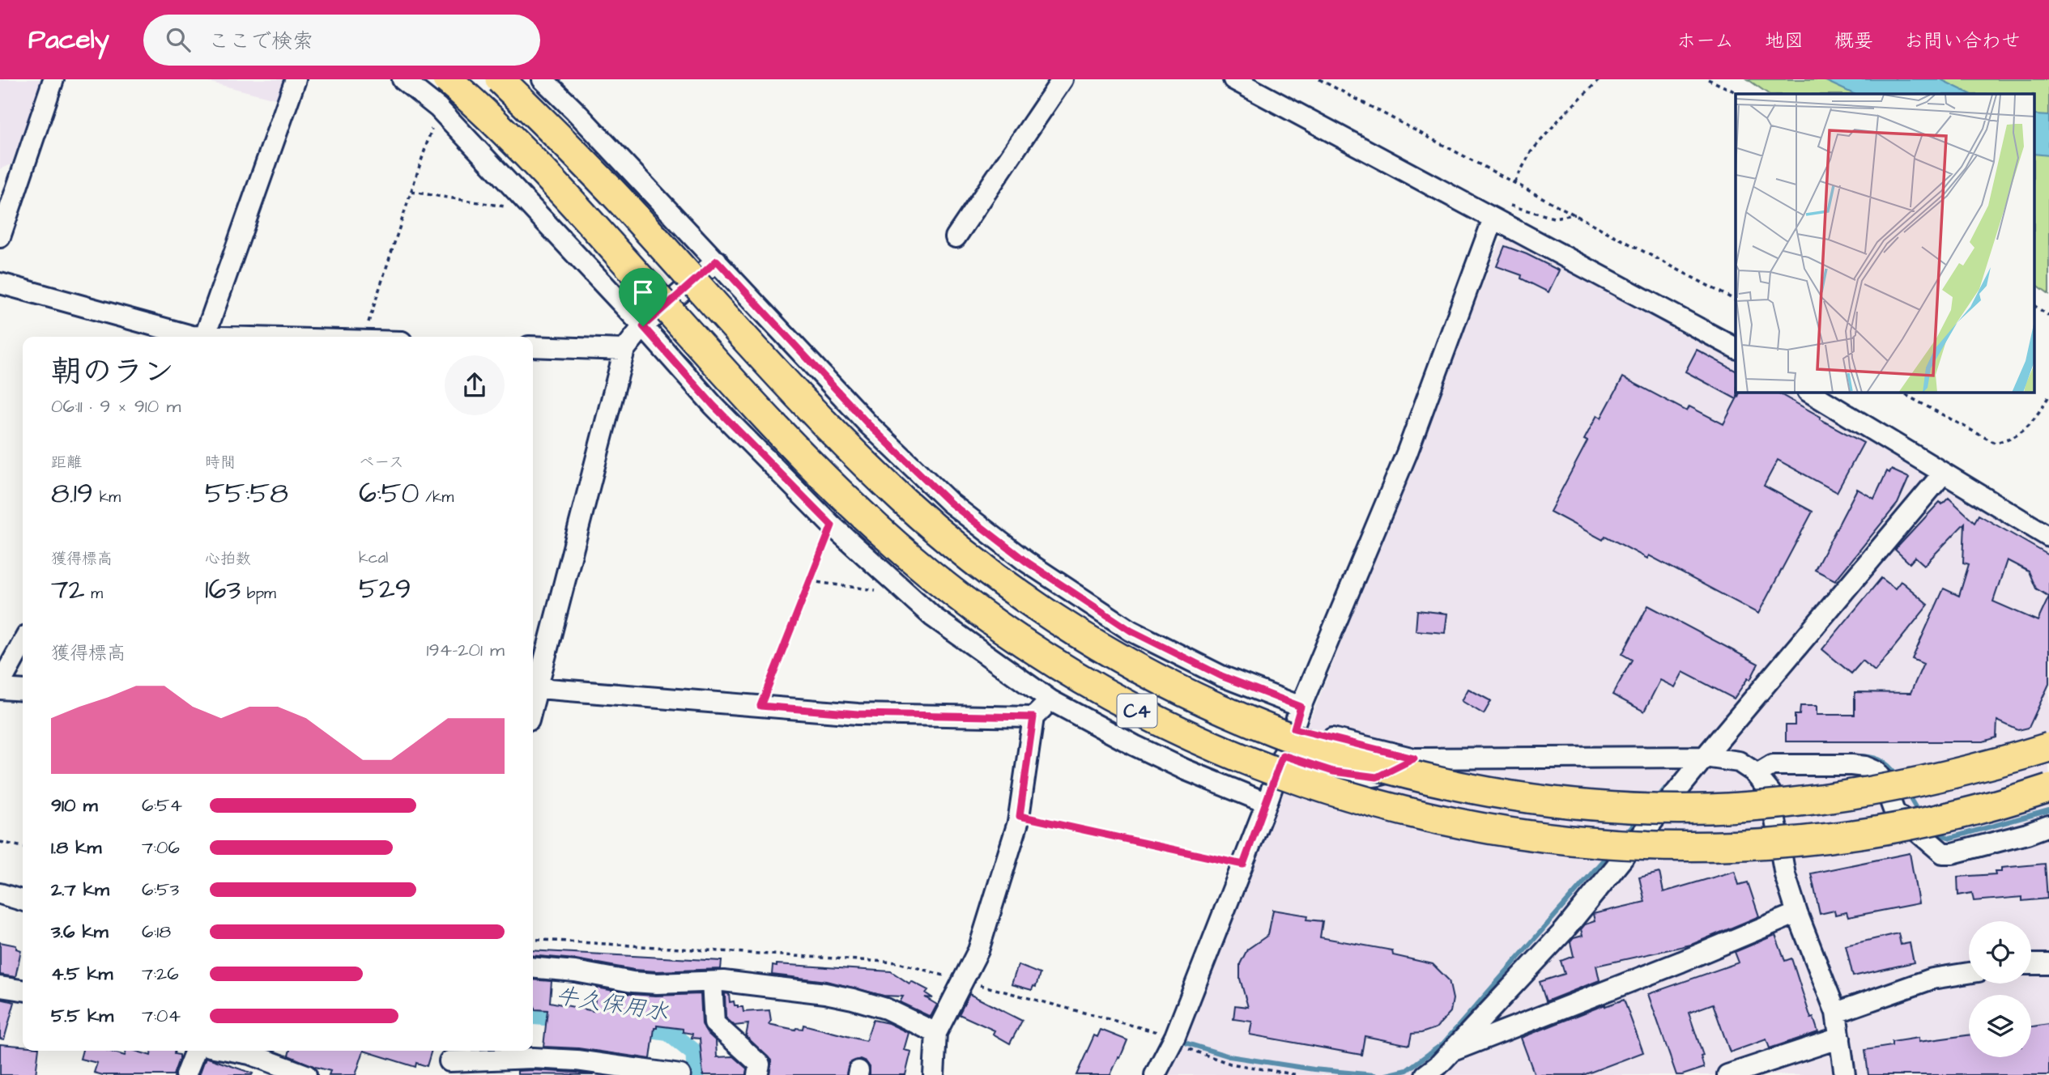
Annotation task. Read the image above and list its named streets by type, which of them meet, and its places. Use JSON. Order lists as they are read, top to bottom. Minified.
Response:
{"streets":{"highway":["C4"]},"water":["牛久保用水"],"page":{"header":"Pacely","search":"ここで検索","nav":["ホーム","地図","概要","お問い合わせ"],"heading":["朝のラン","06:11 · 9 × 910 m"],"stats":[["距離","8.19 km"],["時間","55:58"],["ペース","6:50 /km"],["獲得標高","72 m"],["心拍数","163 bpm"],["kcal","529"]],"chart":["獲得標高","194–201 m"],"list":[{"name":"910 m","note":"6:54"},{"name":"1.8 km","note":"7:06"},{"name":"2.7 km","note":"6:53"},{"name":"3.6 km","note":"6:18"},{"name":"4.5 km","note":"7:26"},{"name":"5.5 km","note":"7:04"}]}}
